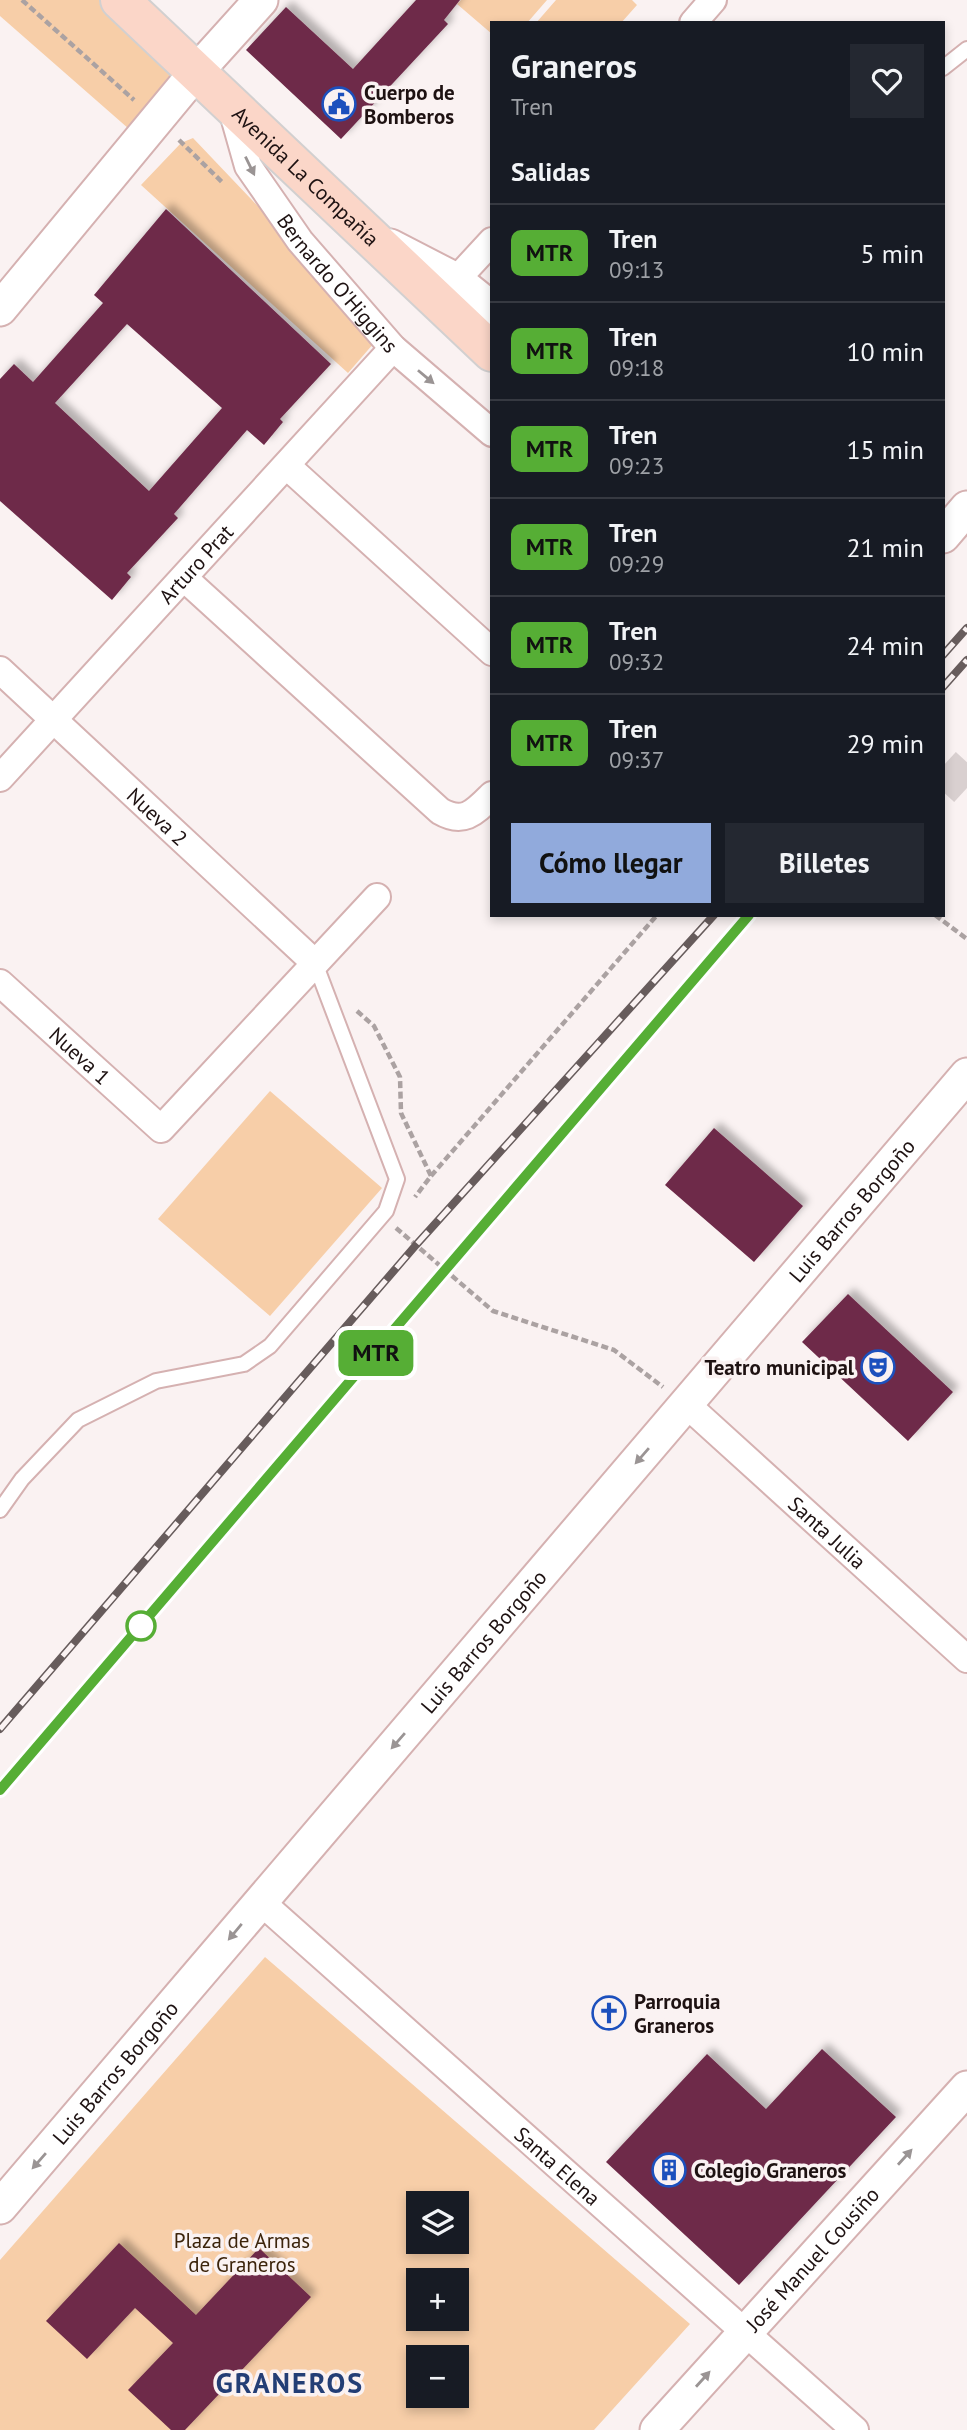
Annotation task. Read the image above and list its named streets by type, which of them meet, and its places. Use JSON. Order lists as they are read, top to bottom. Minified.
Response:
{"streets":{"main road":["Avenida La Compañía"],"street":["Bernardo O'Higgins","Arturo Prat","Nueva 2","Nueva 1","Luis Barros Borgoño","Santa Julia","Santa Elena","José Manuel Cousiño"]},"crossings":[["Avenida La Compañía","Bernardo O'Higgins"],["Bernardo O'Higgins","Arturo Prat"],["Arturo Prat","Nueva 2"],["Nueva 2","Nueva 1"],["Luis Barros Borgoño","Santa Julia"],["Luis Barros Borgoño","Santa Elena"],["Santa Elena","José Manuel Cousiño"]],"one_way":["Luis Barros Borgoño","José Manuel Cousiño"],"districts":["GRANEROS"],"parks":["Plaza de Armas de Graneros"],"places":{"public building":["Cuerpo de Bomberos"],"theatre":["Teatro municipal"],"church":["Parroquia Graneros"],"building":["Colegio Graneros"]},"page":{"on_map":"MTR","heading":[["Graneros","Tren"],"Salidas"],"list":[{"mark":"MTR","name":"Tren","note":"09:13","value":"5 min"},{"mark":"MTR","name":"Tren","note":"09:18","value":"10 min"},{"mark":"MTR","name":"Tren","note":"09:23","value":"15 min"},{"mark":"MTR","name":"Tren","note":"09:29","value":"21 min"},{"mark":"MTR","name":"Tren","note":"09:32","value":"24 min"},{"mark":"MTR","name":"Tren","note":"09:37","value":"29 min"}],"buttons":["Cómo llegar","Billetes"],"map_buttons":["+","−"]}}
